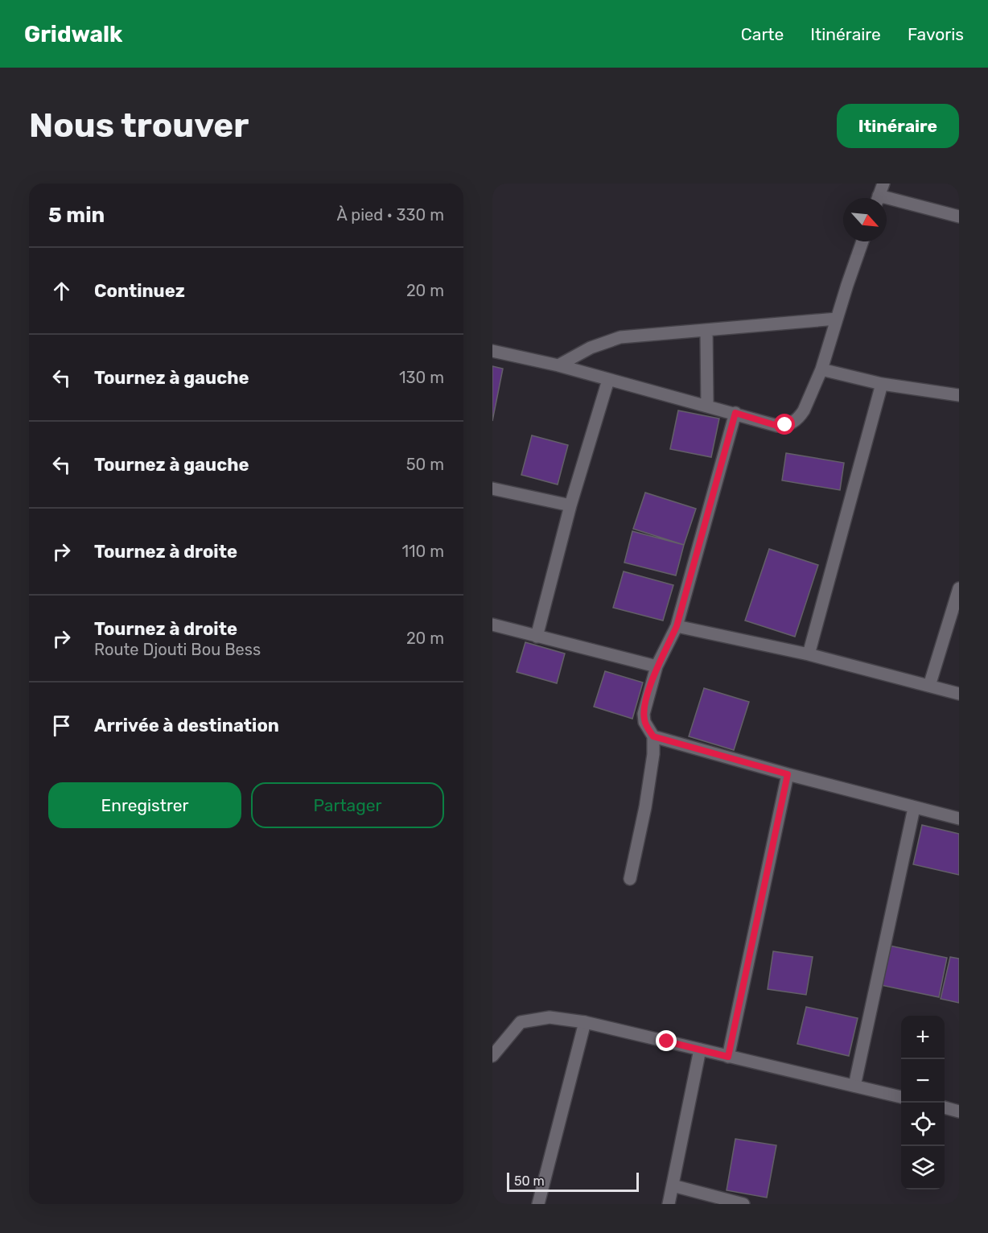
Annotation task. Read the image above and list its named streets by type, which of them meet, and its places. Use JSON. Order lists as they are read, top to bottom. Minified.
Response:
{"scale_bar":"50 m","north":"bottom right","page":{"header":"Gridwalk","nav":["Carte","Itinéraire","Favoris"],"buttons":["Itinéraire",["Enregistrer","Partager"]],"title":"Nous trouver","heading":["5 min","À pied · 330 m"],"list":[["Continuez","20 m"],["Tournez à gauche","130 m"],["Tournez à gauche","50 m"],["Tournez à droite","110 m"],["Tournez à droite","Route Djouti Bou Bess","20 m"],"Arrivée à destination"],"map_buttons":["+","−"],"scale":"50 m"}}
